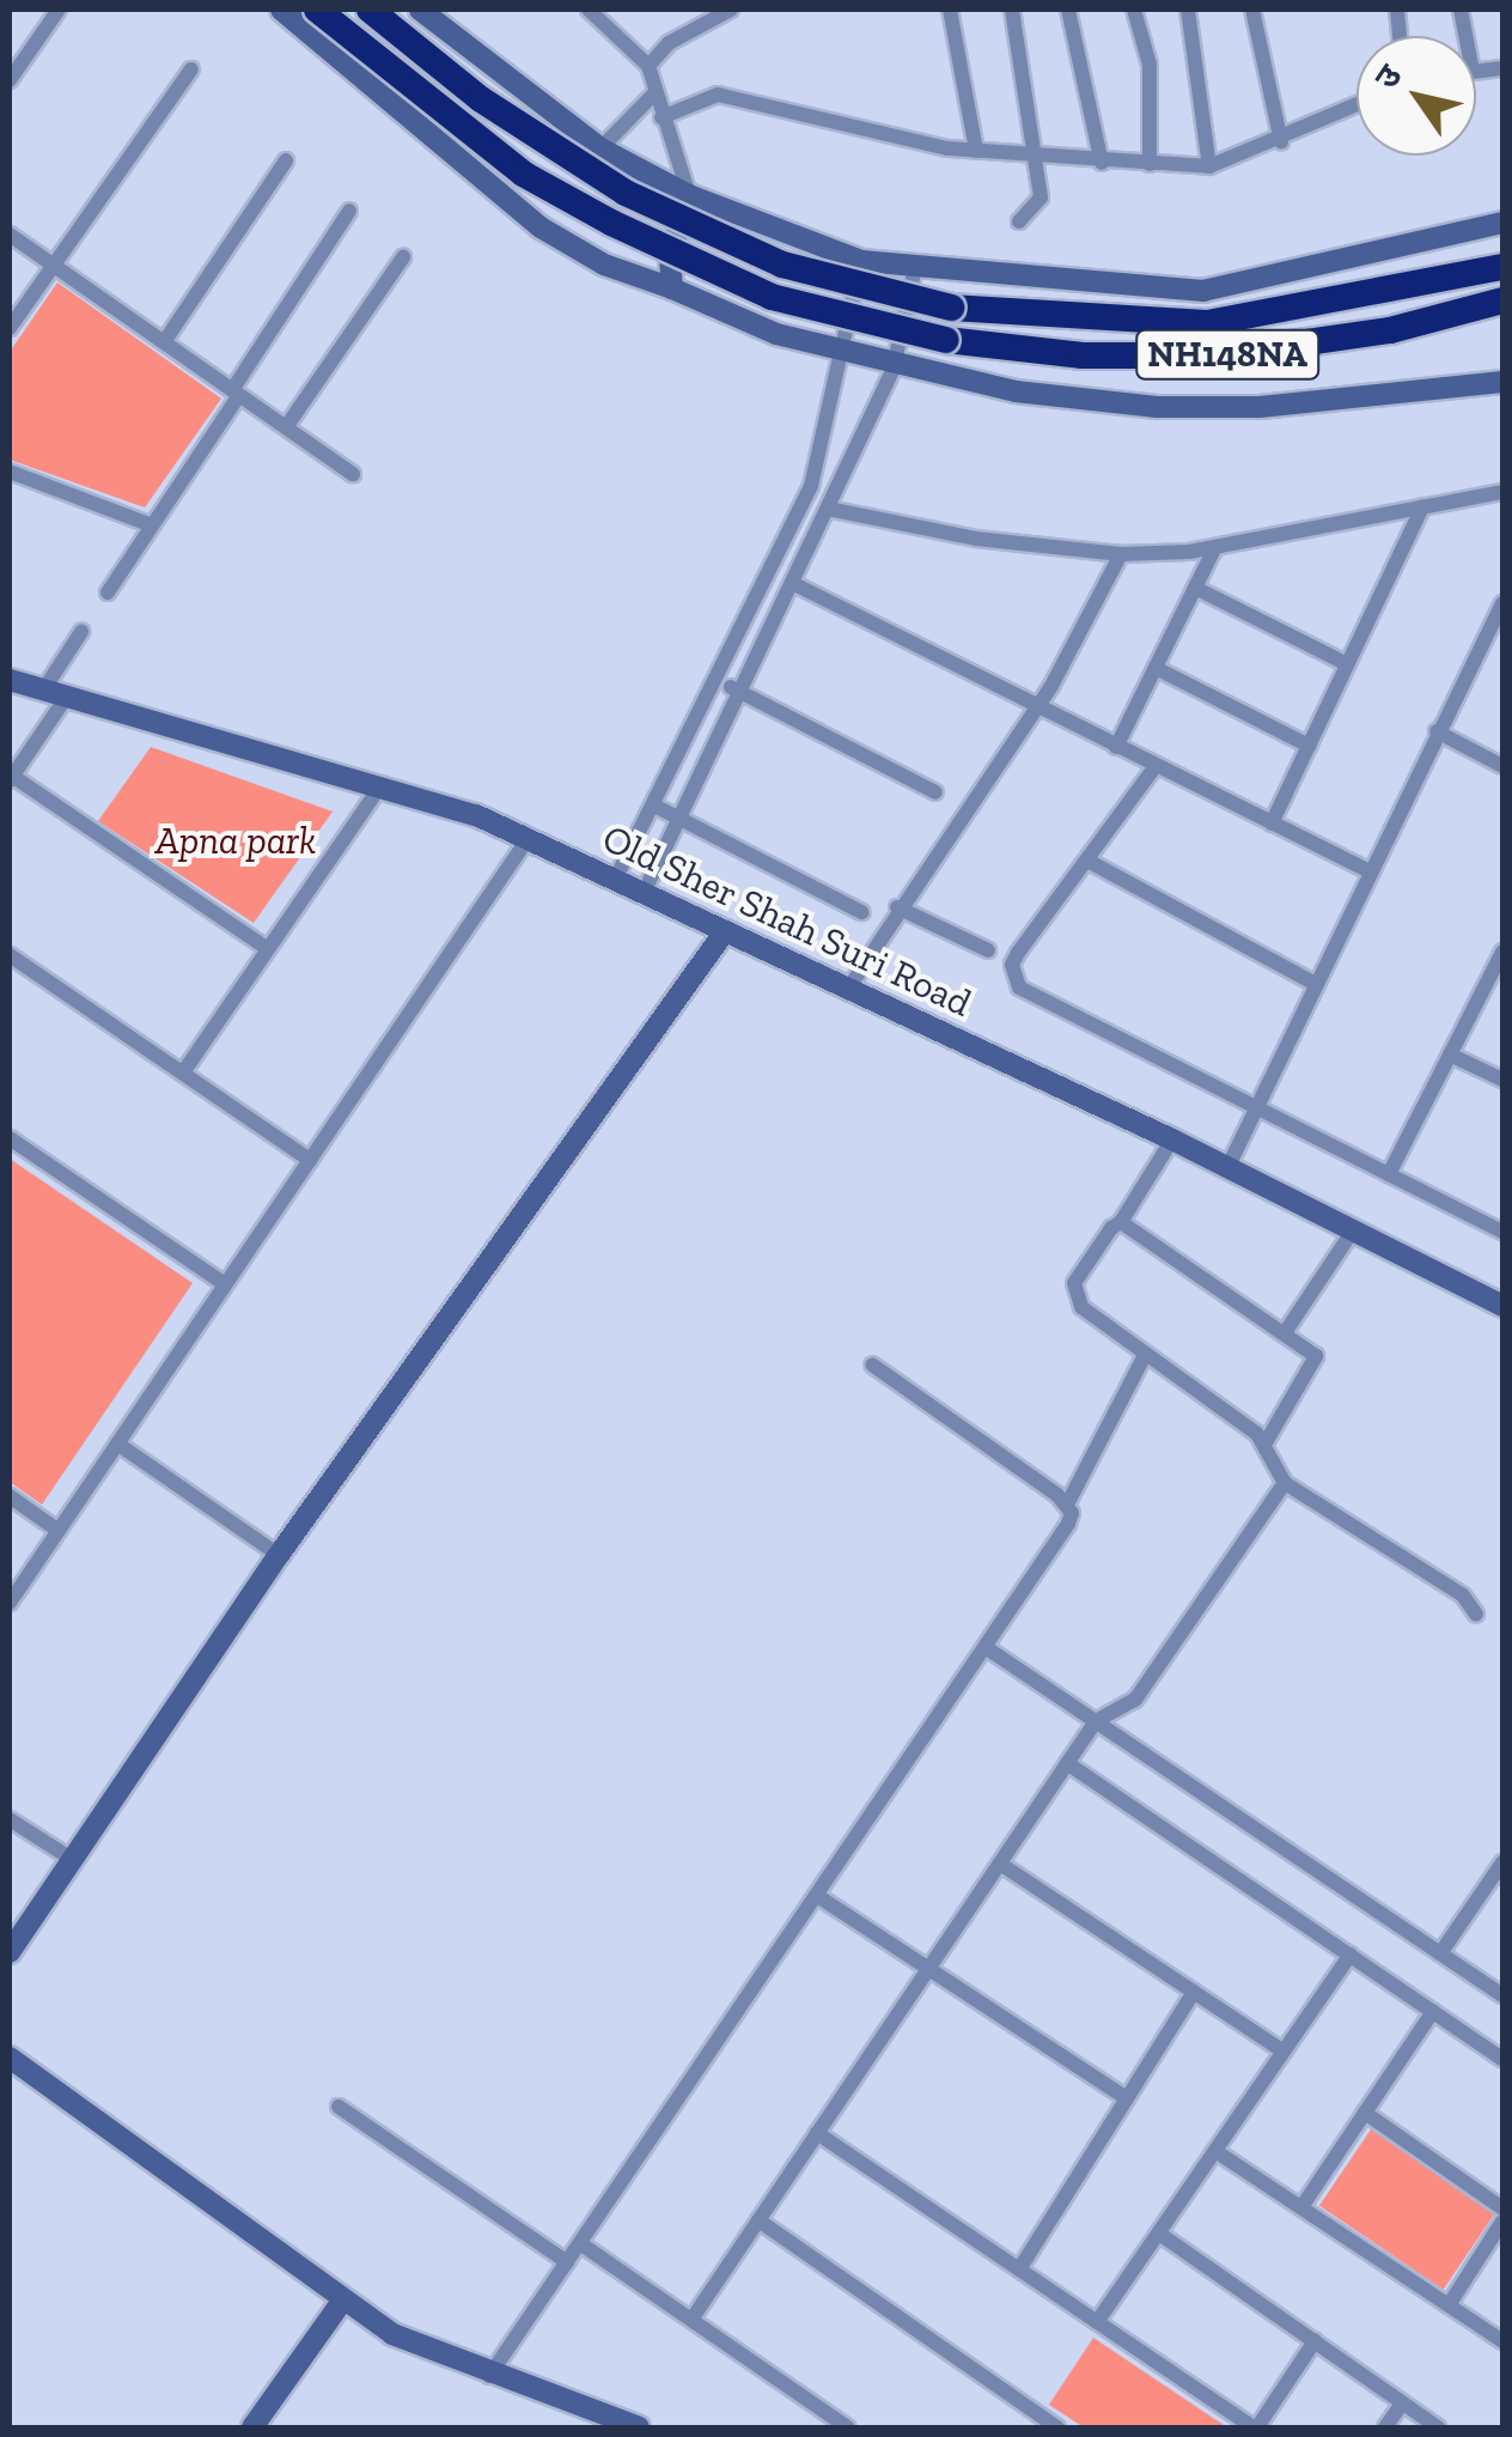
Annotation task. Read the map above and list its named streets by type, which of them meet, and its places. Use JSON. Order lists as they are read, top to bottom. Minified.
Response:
{"streets":{"highway":["NH148NA"],"street":["Old Sher Shah Suri Road"]},"parks":["Apna park"],"north":"top left"}
